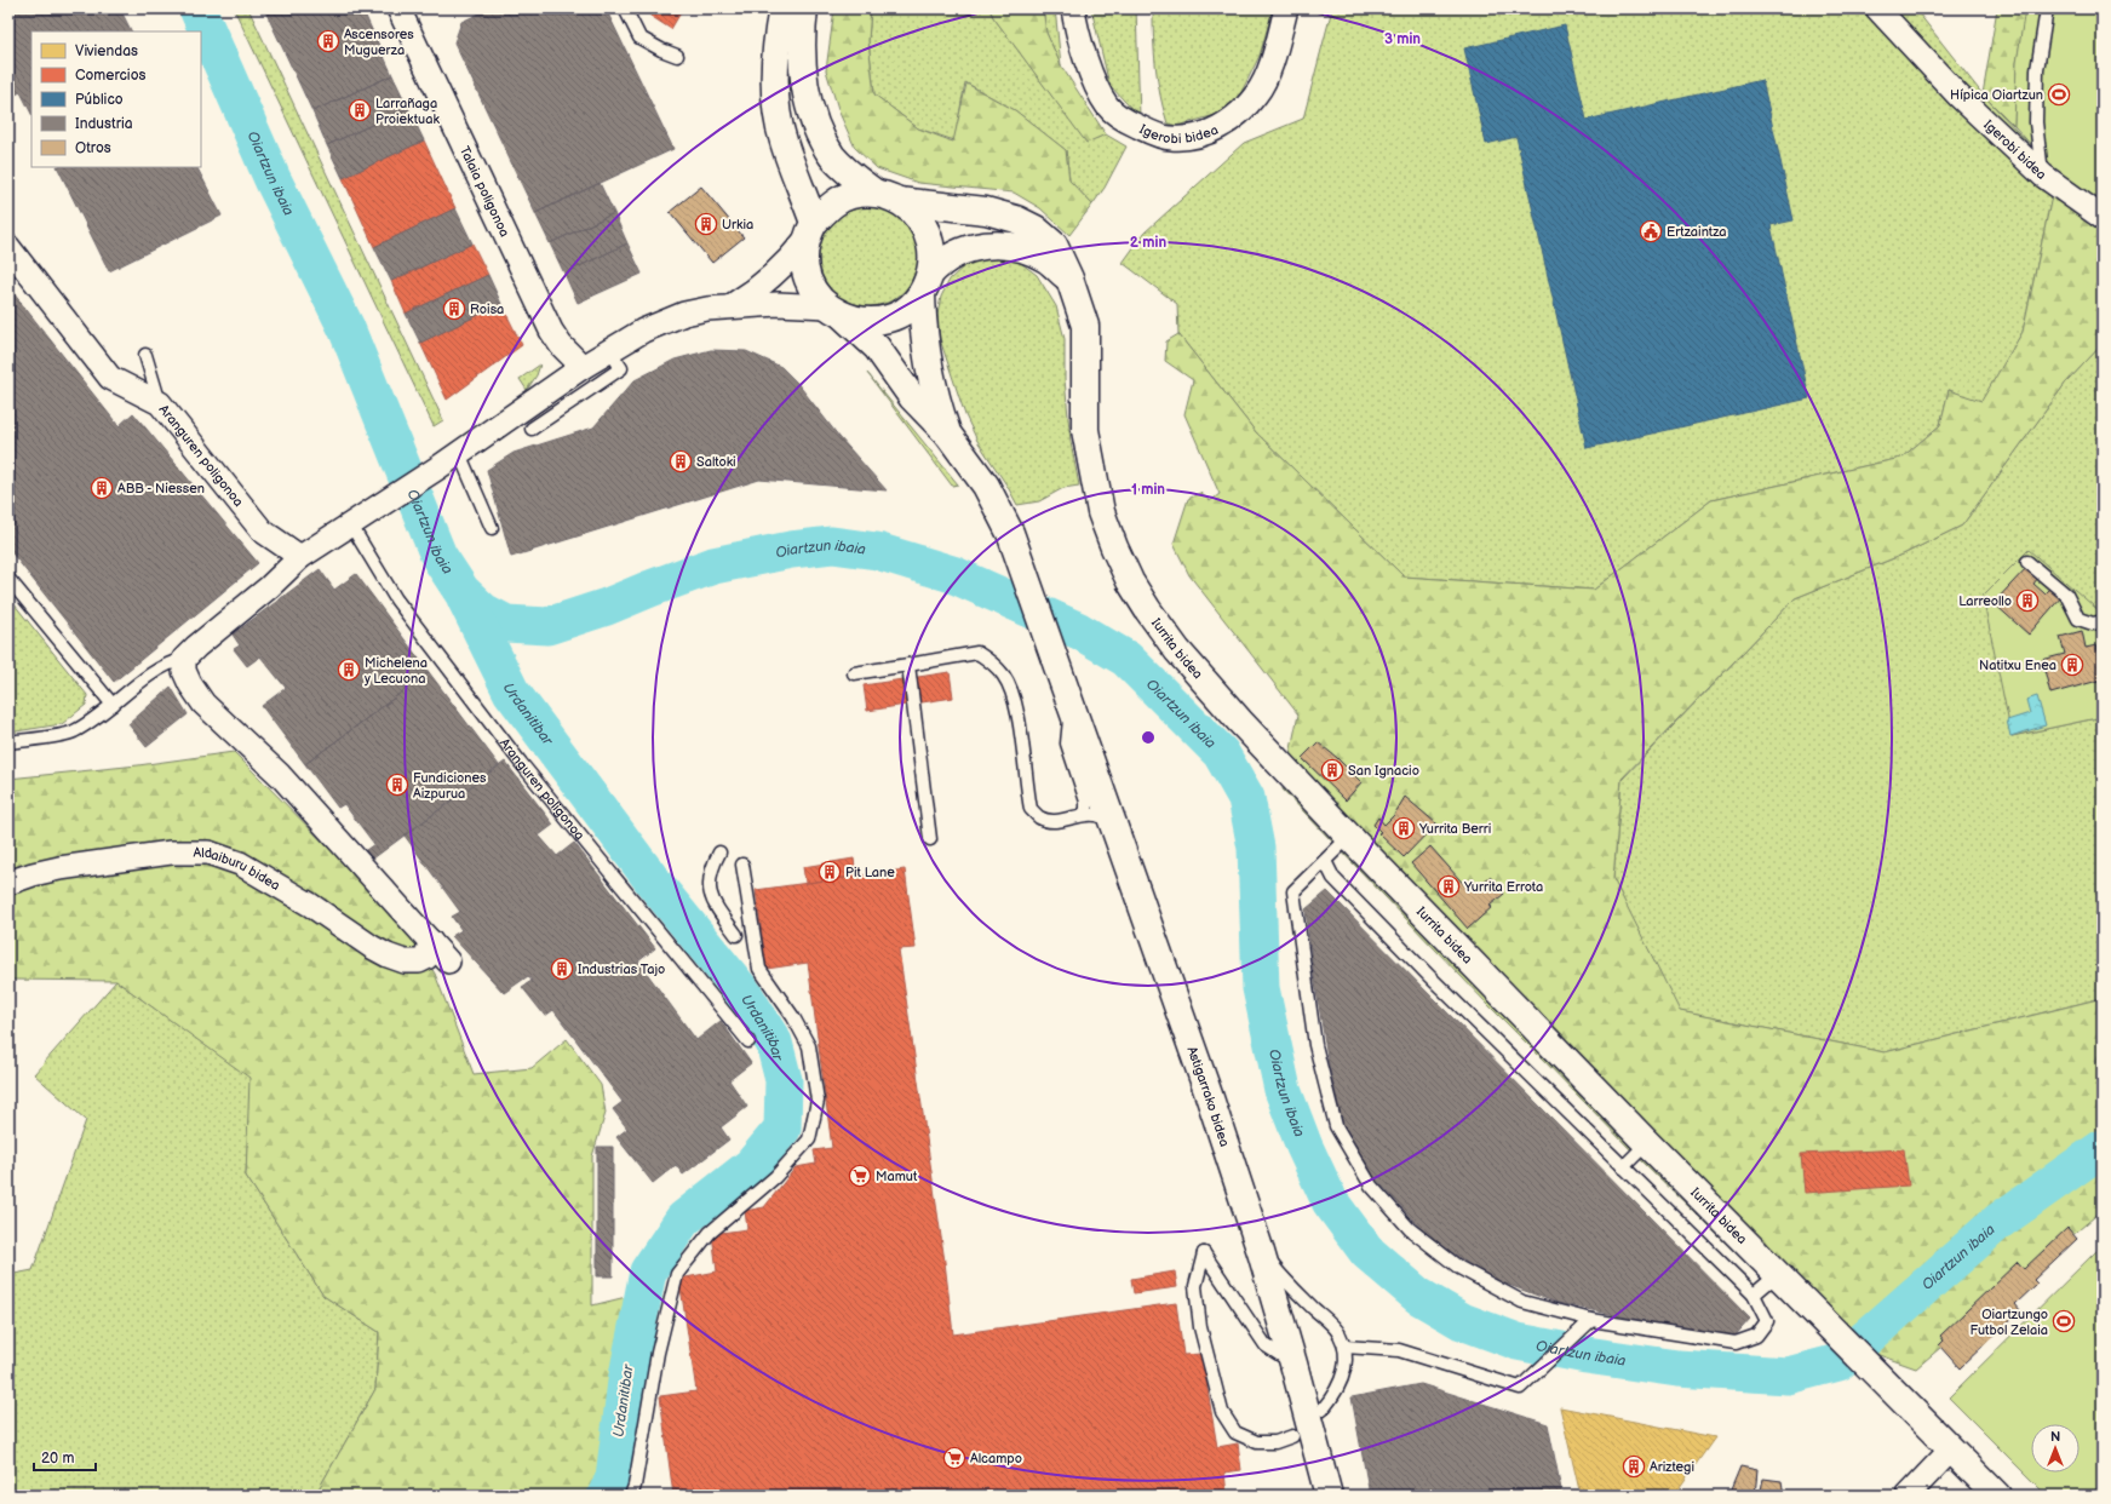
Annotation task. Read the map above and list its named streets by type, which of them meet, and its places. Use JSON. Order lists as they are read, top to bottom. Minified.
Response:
{"streets":{"main road":["Iurrita bidea","Astigarrako bidea"],"street":["Igerobi bidea","Talaia poligonoa","Aranguren poligonoa","Aldaiburu bidea"]},"water":["Oiartzun ibaia","Urdanitibar"],"places":{"building":["Ascensores Muguerza","Larrañaga Proiektuak","Urkia","Roisa","Saltoki","ABB - Niessen","Larreollo","Natitxu Enea","Michelena y Lecuona","San Ignacio","Fundiciones Aizpurua","Yurrita Berri","Pit Lane","Yurrita Errota","Industrias Tajo","Ariztegi"],"sports":["Hípica Oiartzun","Oiartzungo Futbol Zelaia"],"public building":["Ertzaintza"],"supermarket":["Mamut","Alcampo"]},"legend":["Viviendas","Comercios","Público","Industria","Otros"],"scale_bar":"20 m","north":"top","rings":["3 min","2 min","1 min"]}
